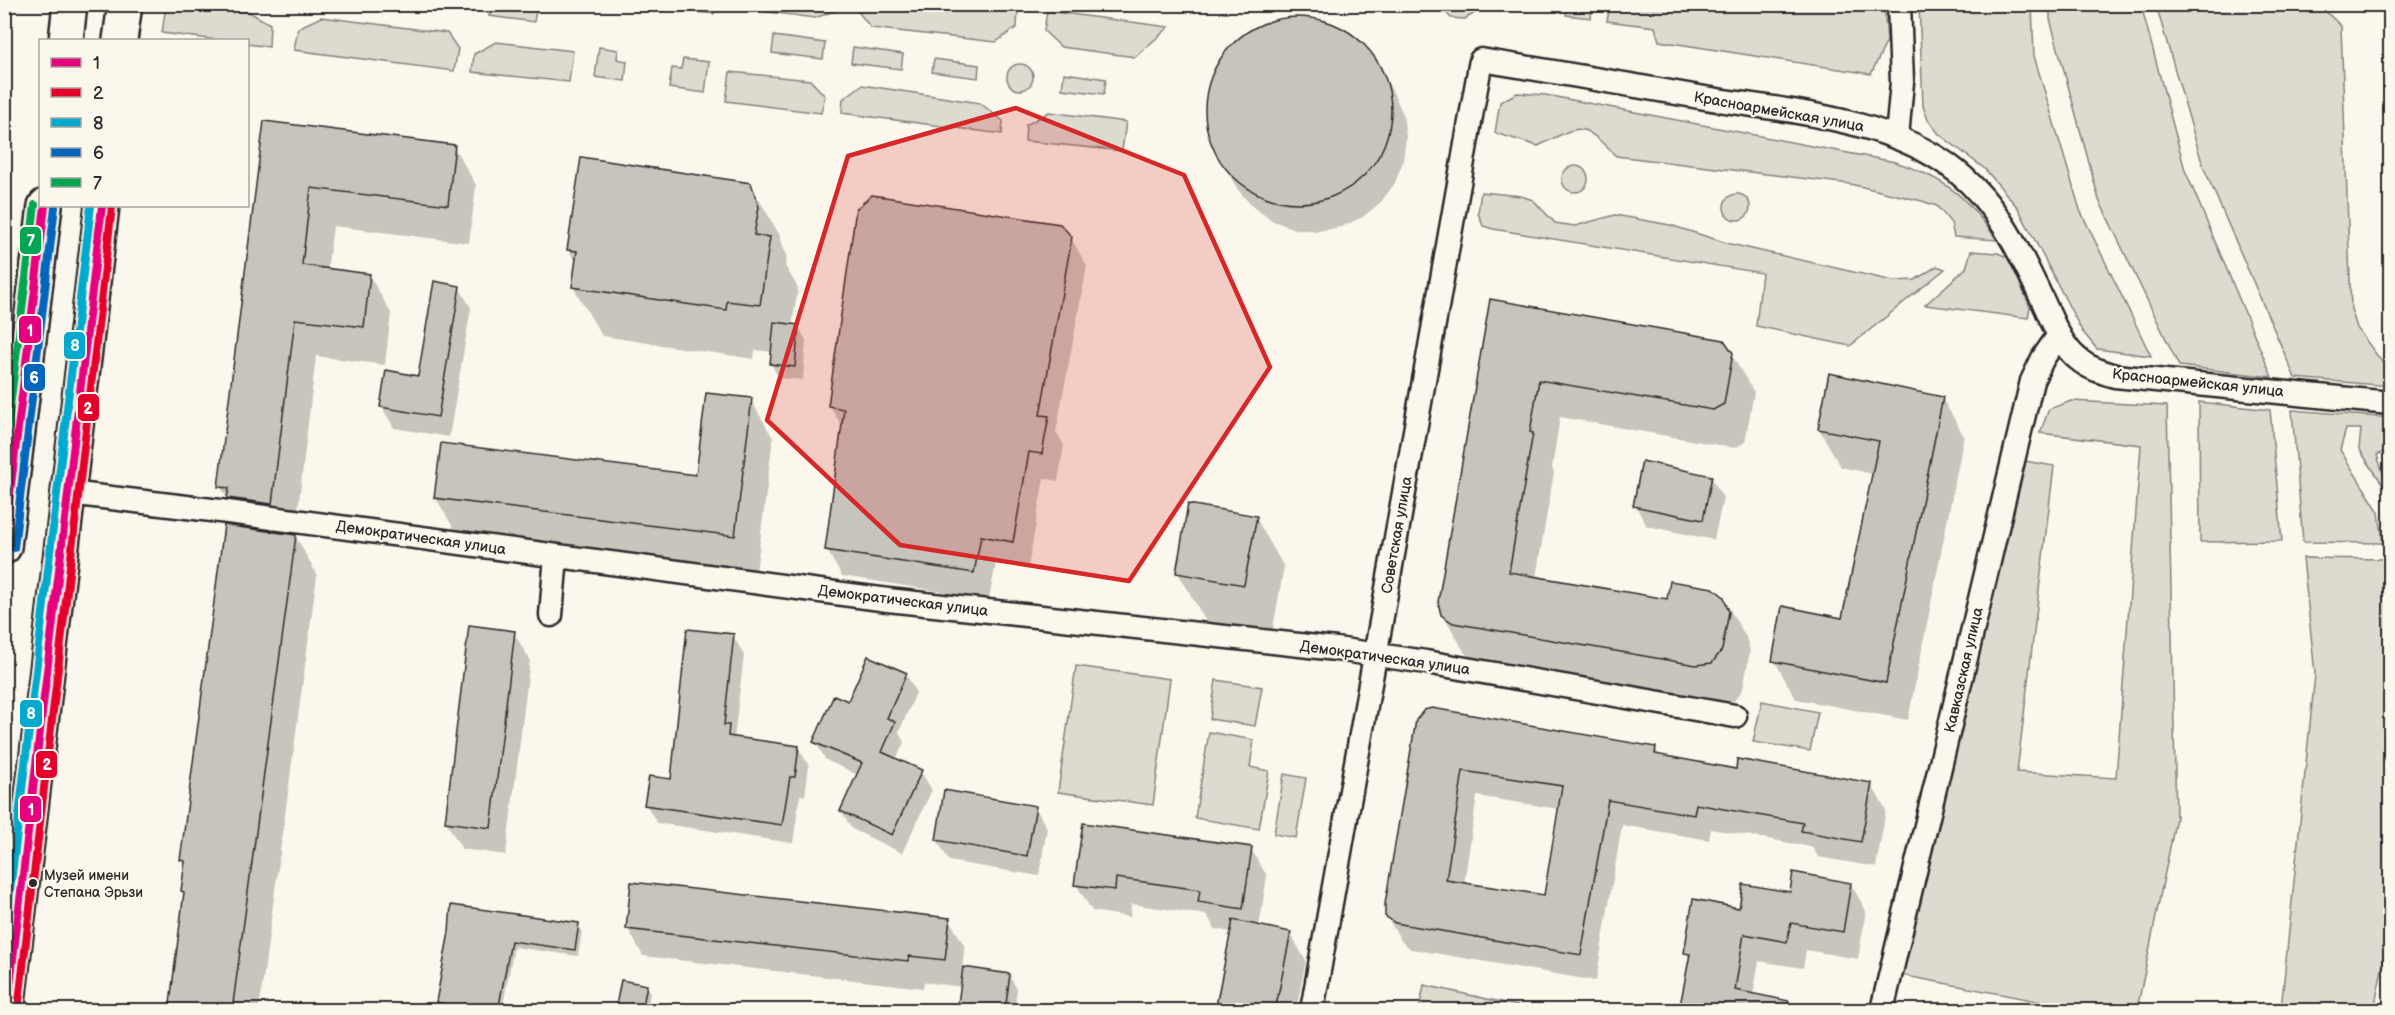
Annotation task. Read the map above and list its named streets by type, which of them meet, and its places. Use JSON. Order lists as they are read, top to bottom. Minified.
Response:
{"streets":{"street":["Красноармейская улица","Советская улица","Демократическая улица","Кавказская улица"]},"crossings":[["Красноармейская улица","Советская улица"],["Красноармейская улица","Кавказская улица"],["Советская улица","Демократическая улица"]],"places":["Музей имени Степана Эрьзи"],"lines":["transit line 7","transit line 1","transit line 2","transit line 8","transit line 6"],"legend":["1","2","8","6","7"]}
